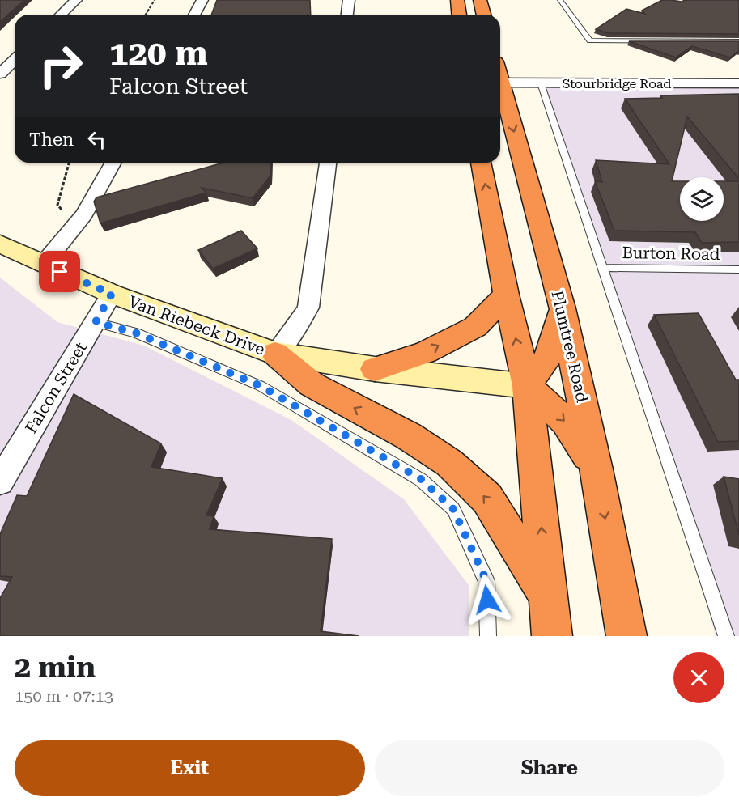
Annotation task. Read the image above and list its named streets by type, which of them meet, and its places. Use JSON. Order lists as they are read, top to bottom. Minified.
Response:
{"streets":{"highway":["Plumtree Road"],"street":["Stourbridge Road","Van Riebeck Drive","Falcon Street"],"lane":["Burton Road"]},"crossings":[["Van Riebeck Drive","Falcon Street"]],"page":{"turn":["120 m","Falcon Street"],"then":"Then","heading":["2 min","150 m · 07:13"],"buttons":["Exit","Share"]}}
